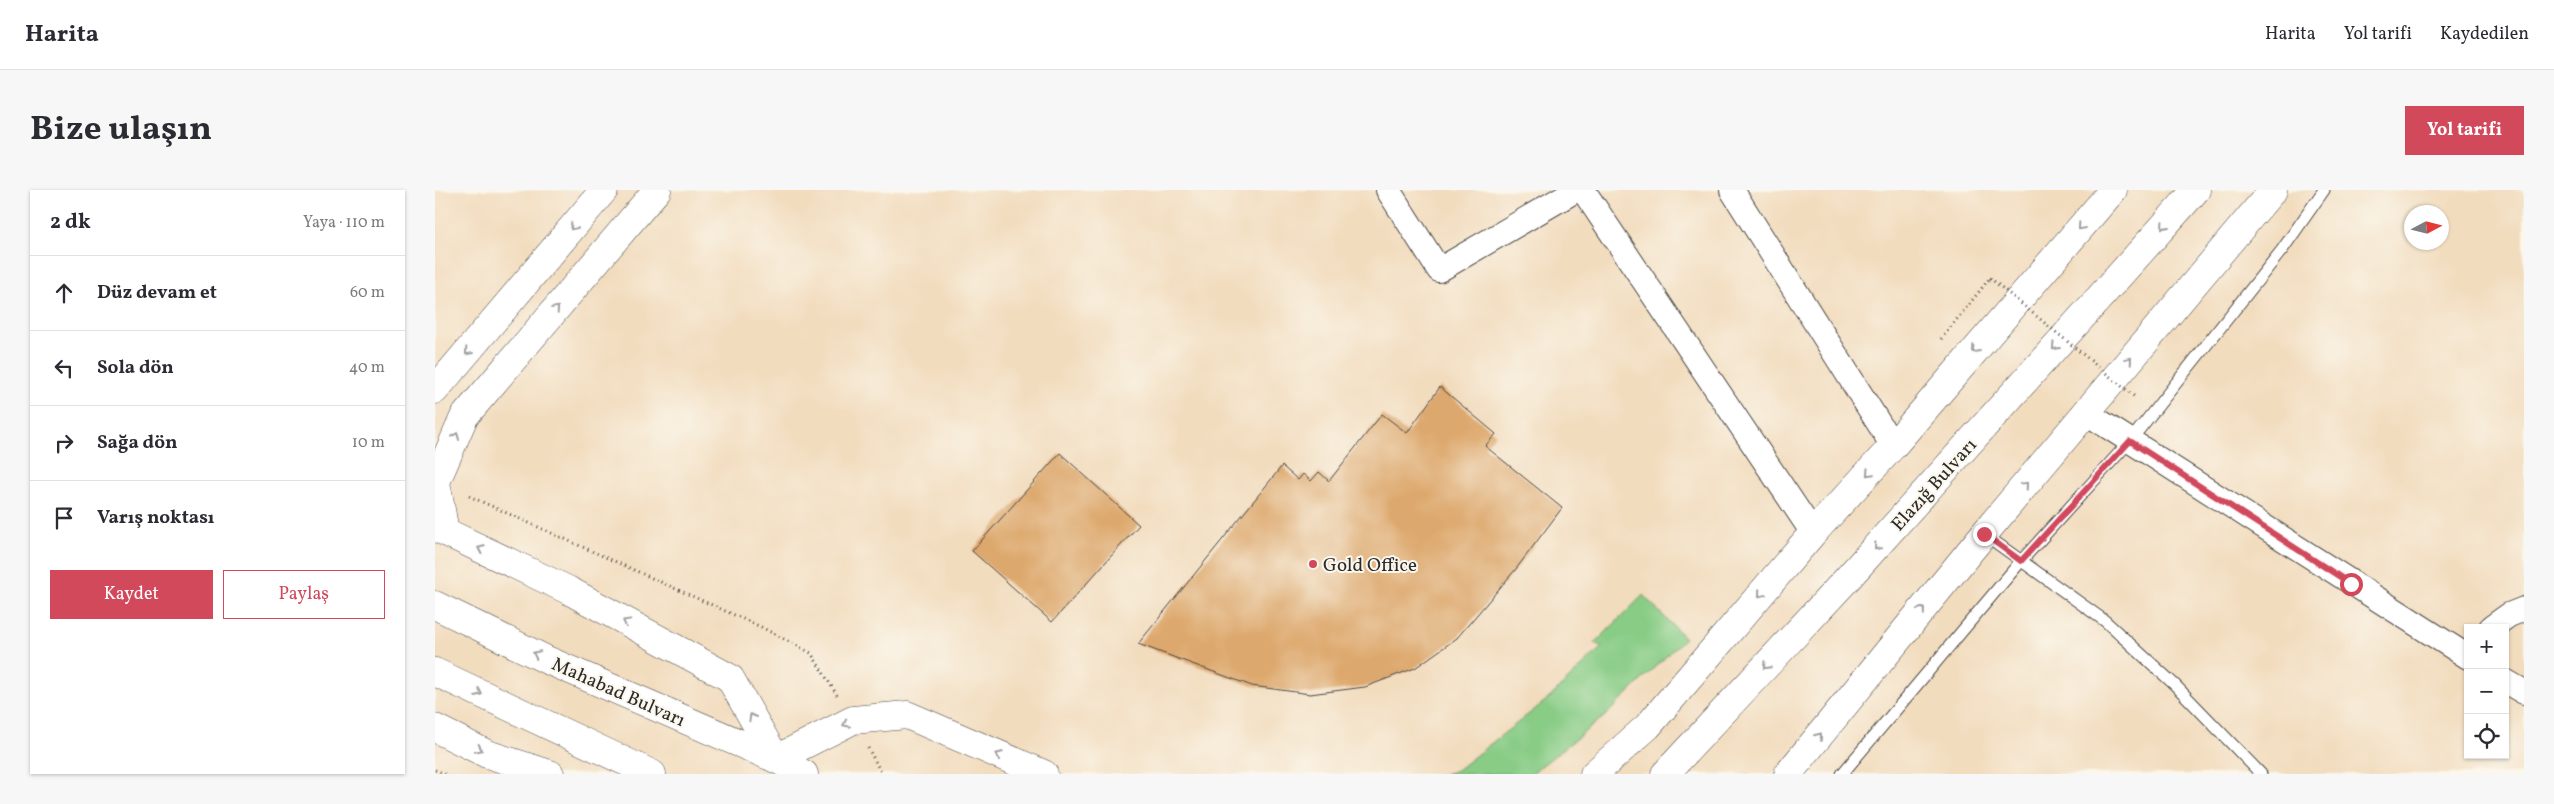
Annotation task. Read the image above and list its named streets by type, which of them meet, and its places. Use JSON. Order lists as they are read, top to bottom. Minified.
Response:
{"streets":{"main road":["Elazığ Bulvarı","Mahabad Bulvarı"]},"places":["Gold Office"],"north":"right","page":{"header":"Harita","nav":["Harita","Yol tarifi","Kaydedilen"],"title":"Bize ulaşın","buttons":["Yol tarifi",["Kaydet","Paylaş"]],"heading":["2 dk","Yaya · 110 m"],"list":[["Düz devam et","60 m"],["Sola dön","40 m"],["Sağa dön","10 m"],"Varış noktası"],"map_buttons":["+","−"]}}
